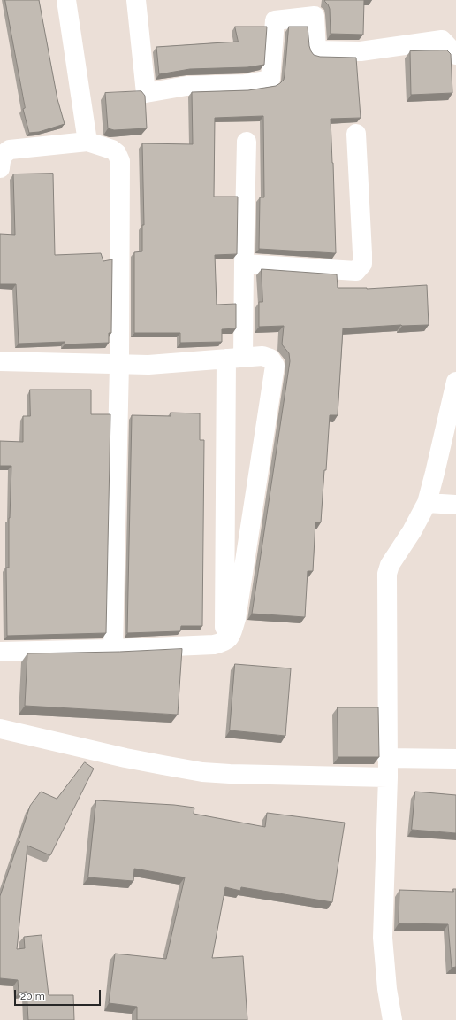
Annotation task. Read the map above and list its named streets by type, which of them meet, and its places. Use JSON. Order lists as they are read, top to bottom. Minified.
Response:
{"scale_bar":"20 m"}
